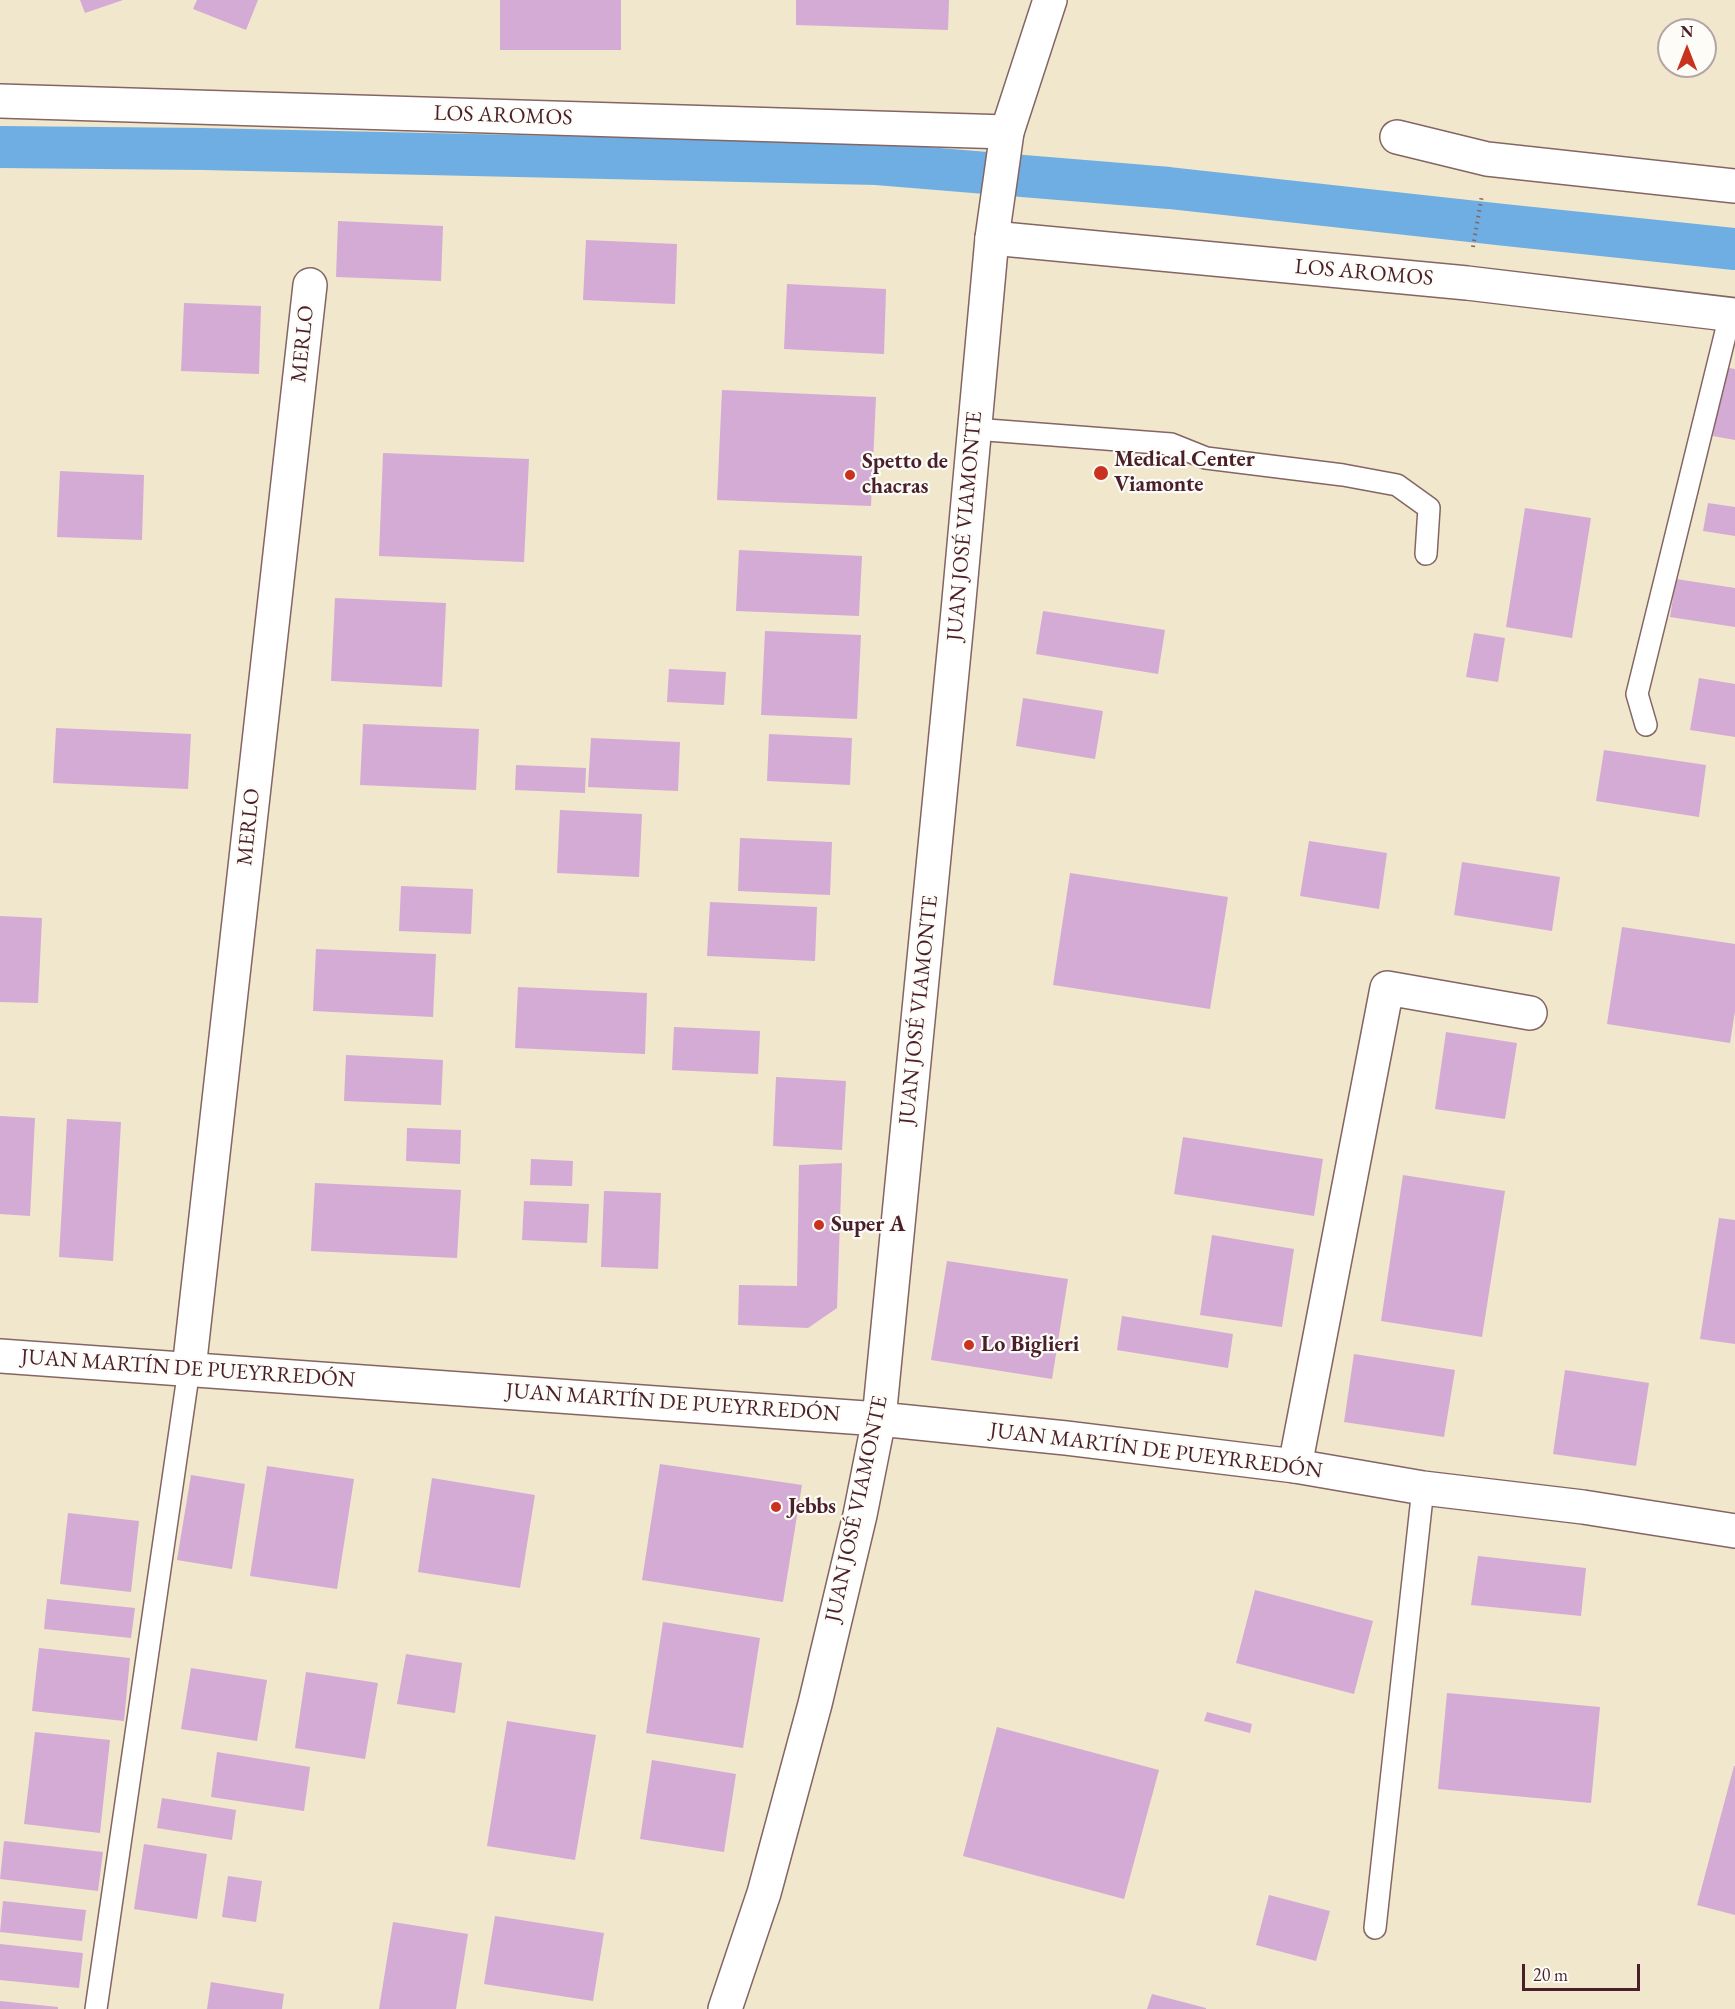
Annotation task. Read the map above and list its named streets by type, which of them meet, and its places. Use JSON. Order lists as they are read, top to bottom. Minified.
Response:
{"streets":{"street":["LOS AROMOS","MERLO","JUAN JOSÉ VIAMONTE","JUAN MARTÍN DE PUEYRREDÓN"]},"crossings":[["LOS AROMOS","JUAN JOSÉ VIAMONTE"],["MERLO","JUAN MARTÍN DE PUEYRREDÓN"],["JUAN JOSÉ VIAMONTE","JUAN MARTÍN DE PUEYRREDÓN"]],"places":["Medical Center Viamonte","Spetto de chacras","Super A","Lo Biglieri","Jebbs"],"scale_bar":"20 m","north":"top"}
